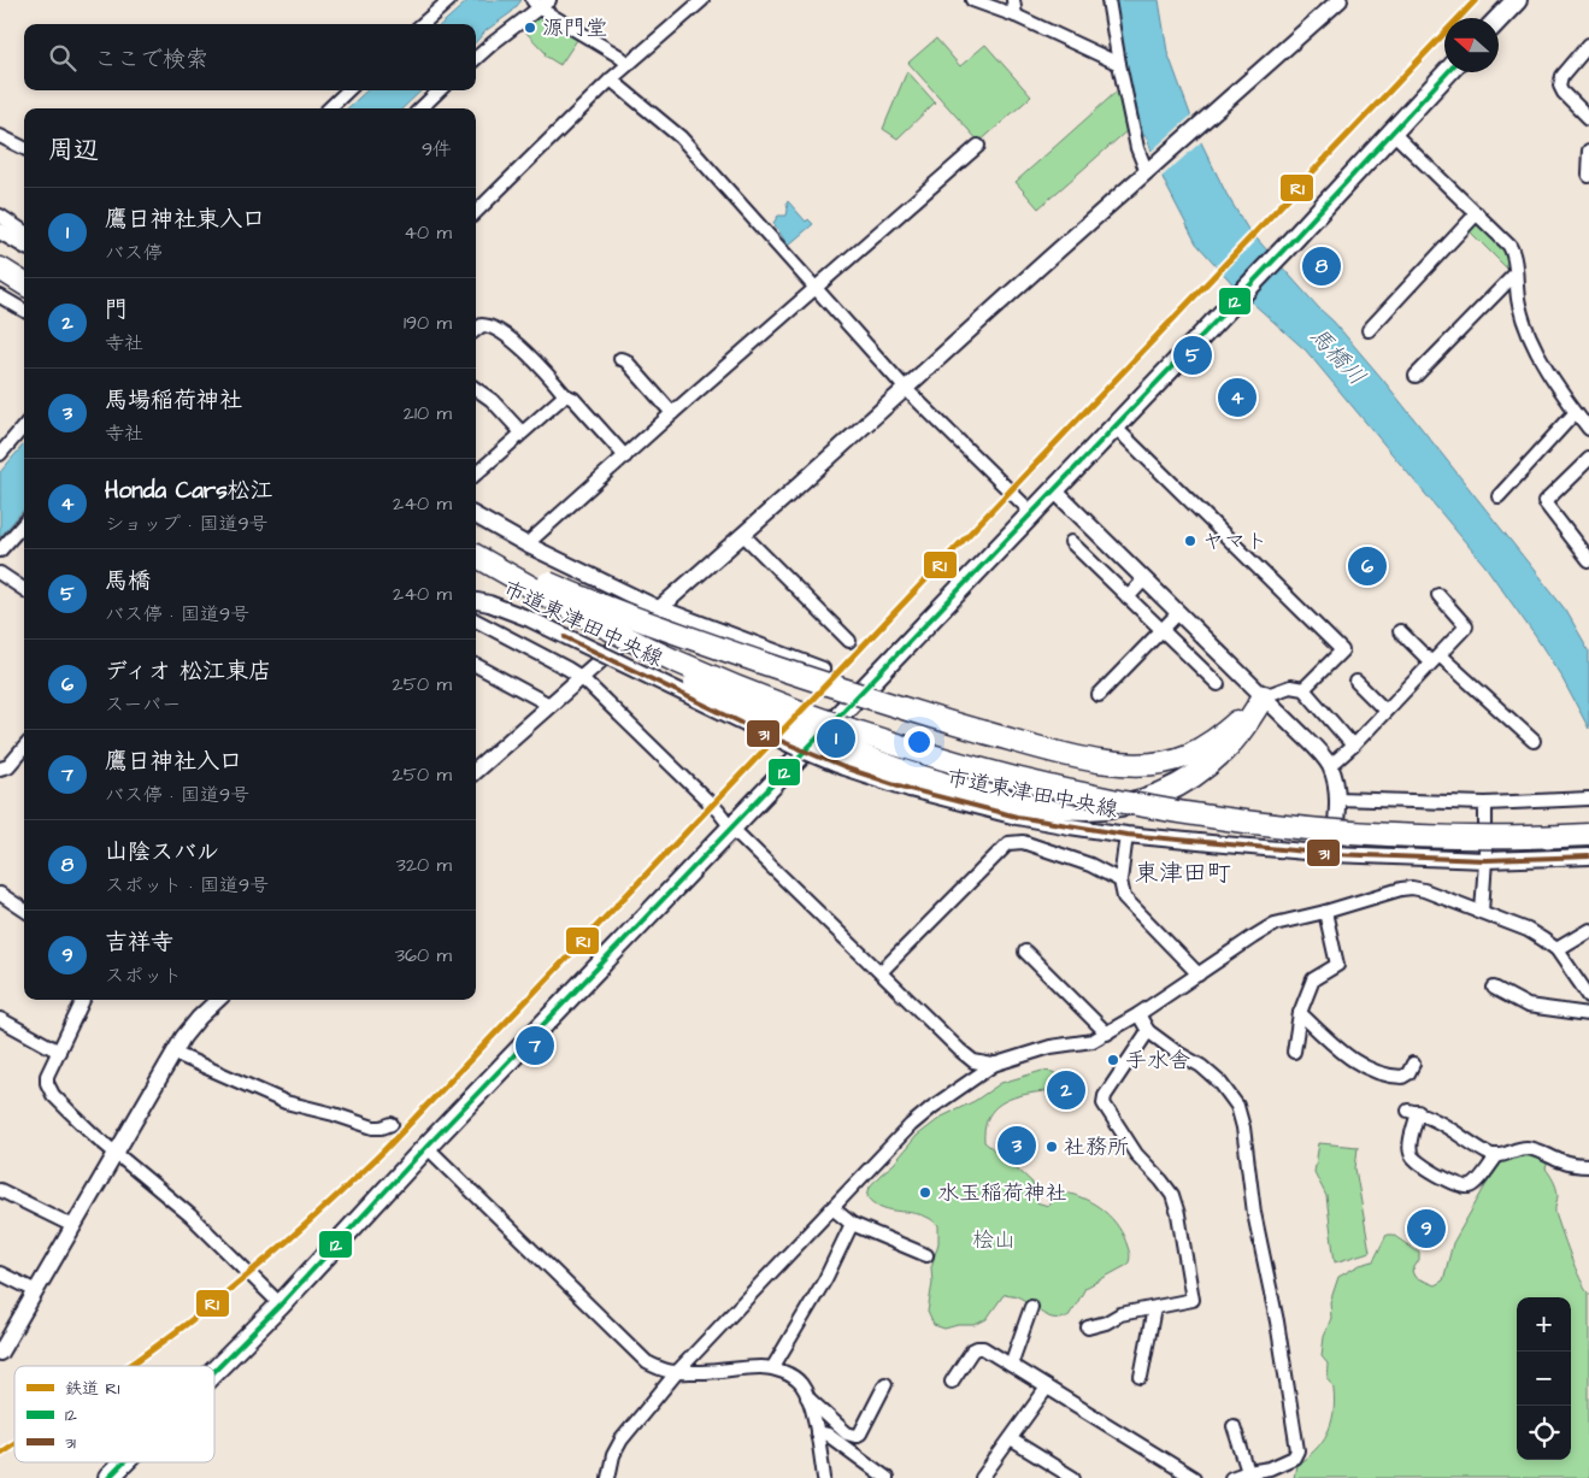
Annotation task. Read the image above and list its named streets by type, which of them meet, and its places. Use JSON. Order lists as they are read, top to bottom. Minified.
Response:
{"streets":{"street":["市道東津田中央線"]},"districts":["東津田町"],"water":["馬橋川"],"parks":["桧山"],"places":["源門堂","ヤマト","手水舎","社務所","水玉稲荷神社"],"lines":["rail line R1","transit line 12","transit line 31"],"legend":["鉄道 R1","12","31"],"north":"left","page":{"search":"ここで検索","heading":["周辺","9件"],"list":[{"mark":"1","name":"鷹日神社東入口","note":"バス停","value":"40 m"},{"mark":"2","name":"門","note":"寺社","value":"190 m"},{"mark":"3","name":"馬場稲荷神社","note":"寺社","value":"210 m"},{"mark":"4","name":"Honda Cars松江","note":"ショップ · 国道9号","value":"240 m"},{"mark":"5","name":"馬橋","note":"バス停 · 国道9号","value":"240 m"},{"mark":"6","name":"ディオ 松江東店","note":"スーパー","value":"250 m"},{"mark":"7","name":"鷹日神社入口","note":"バス停 · 国道9号","value":"250 m"},{"mark":"8","name":"山陰スバル","note":"スポット · 国道9号","value":"320 m"},{"mark":"9","name":"吉祥寺","note":"スポット","value":"360 m"}],"pins":["8","5","4","6","1","7","2","3","9"],"map_buttons":["+","−"]}}
